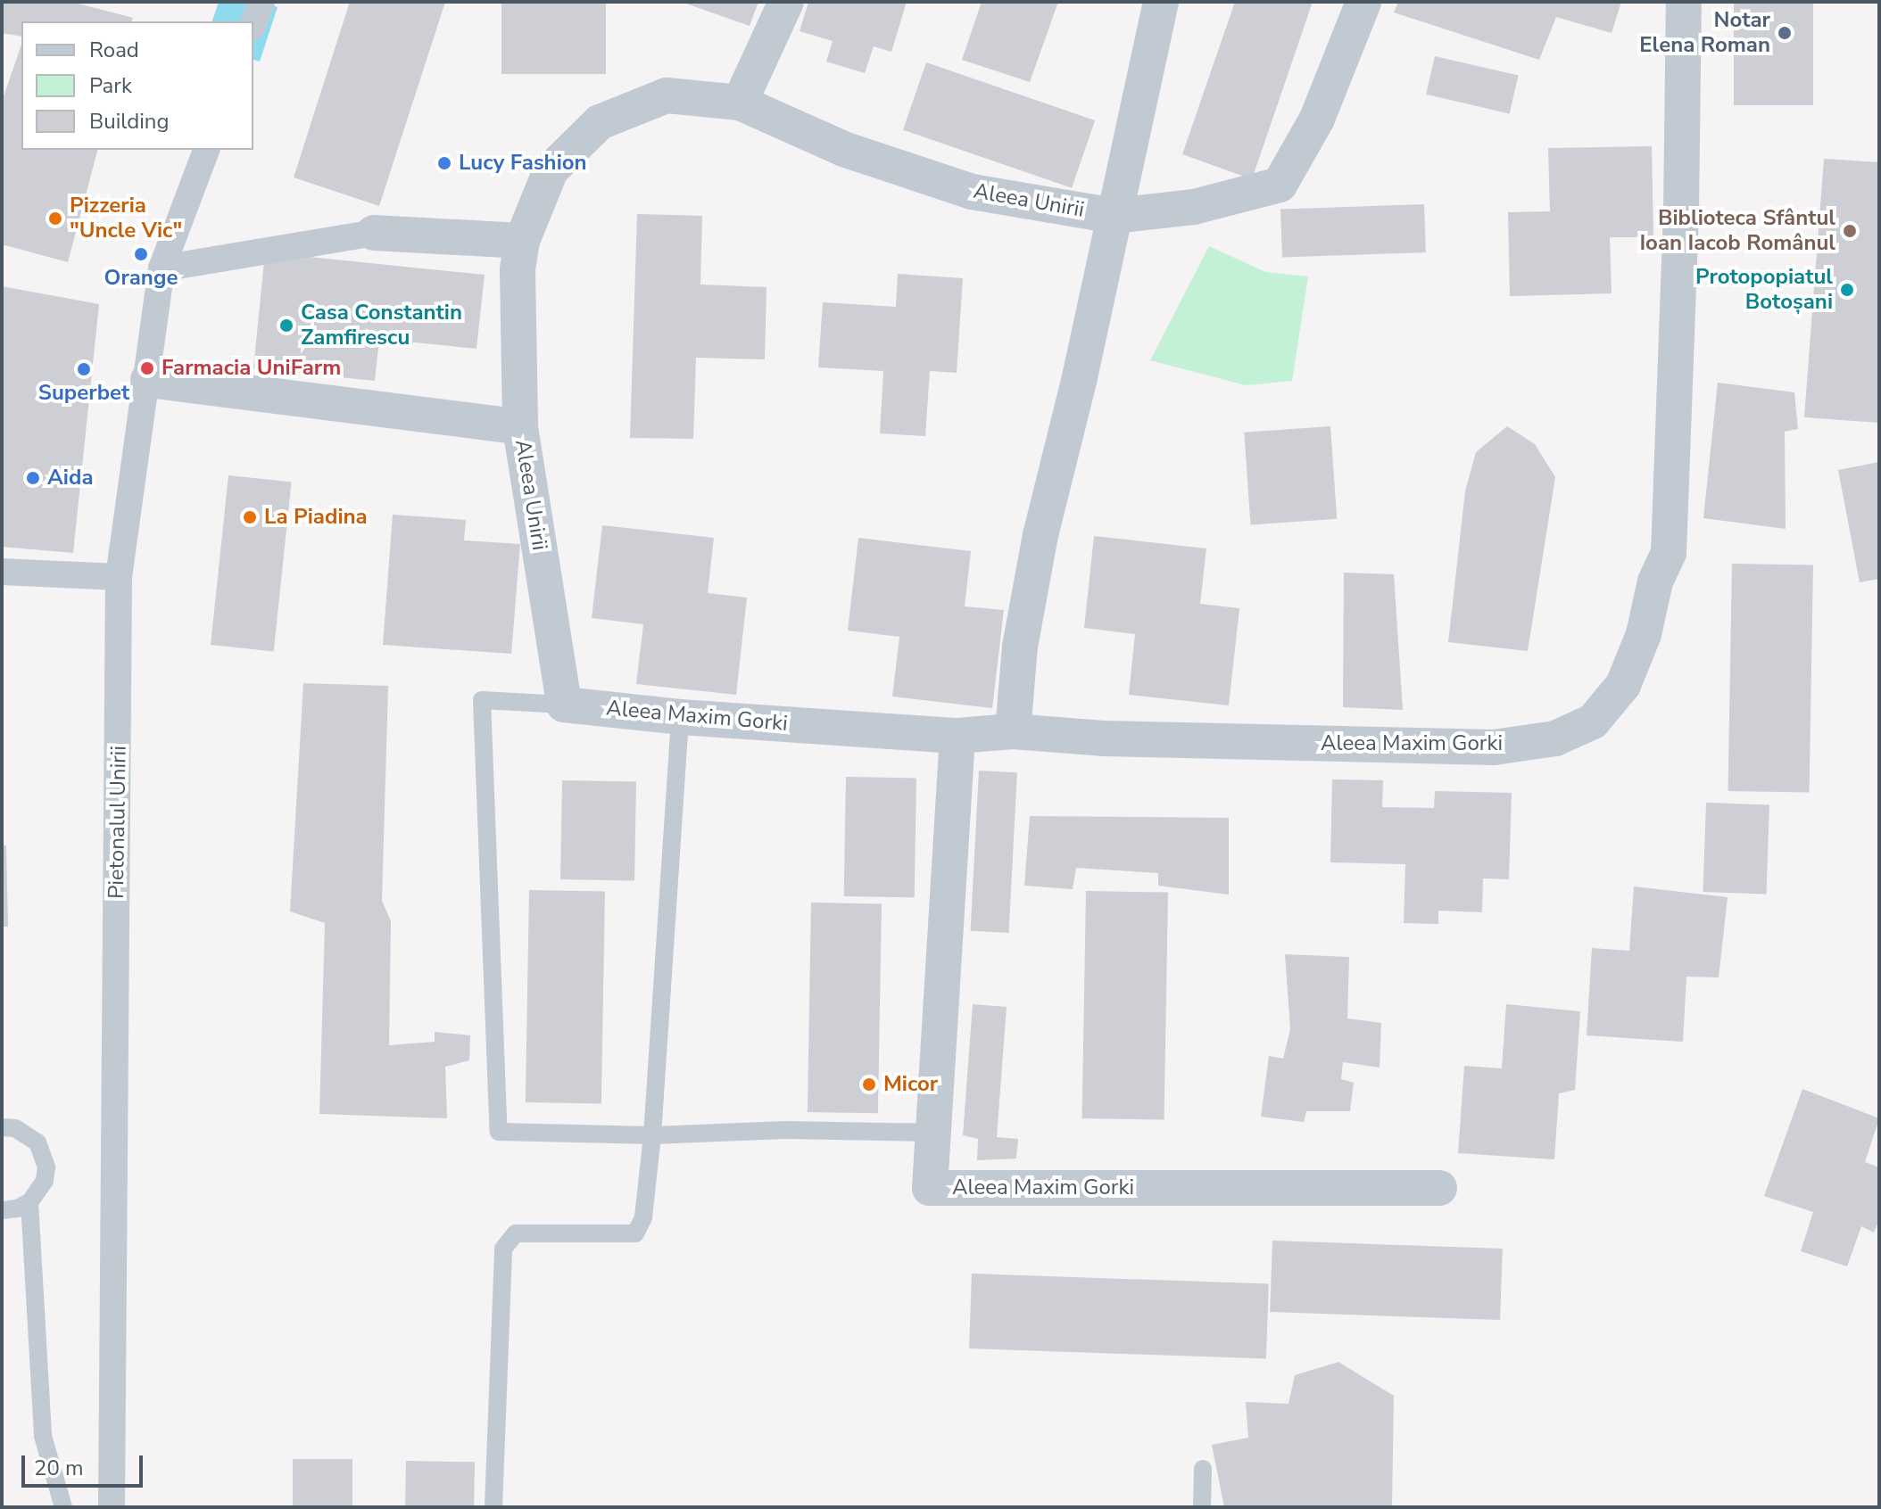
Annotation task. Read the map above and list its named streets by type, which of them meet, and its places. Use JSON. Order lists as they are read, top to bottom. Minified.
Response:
{"streets":{"street":["Aleea Unirii","Aleea Maxim Gorki","Pietonalul Unirii"]},"crossings":[["Aleea Unirii","Aleea Maxim Gorki"]],"places":["Notar Elena Roman","Lucy Fashion","Pizzeria \"Uncle Vic\"","Biblioteca Sfântul Ioan Iacob Românul","Orange","Protopopiatul Botoșani","Casa Constantin Zamfirescu","Farmacia UniFarm","Superbet","Aida","La Piadina","Micor"],"legend":["Road","Park","Building"],"scale_bar":"20 m"}
